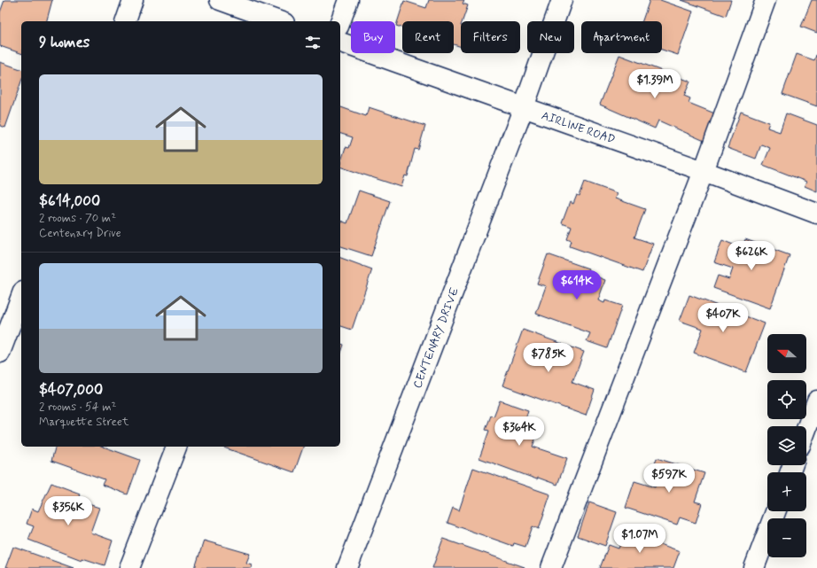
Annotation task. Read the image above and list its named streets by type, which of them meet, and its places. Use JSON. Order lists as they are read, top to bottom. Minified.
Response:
{"streets":{"street":["AIRLINE ROAD","CENTENARY DRIVE"]},"crossings":[["AIRLINE ROAD","CENTENARY DRIVE"]],"north":"left","page":{"chip":["Buy","Rent","Filters","New","Apartment"],"heading":"9 homes","list":[{"name":"$614,000","note":"2 rooms · 70 m² · Centenary Drive"},{"name":"$407,000","note":"2 rooms · 54 m² · Marquette Street"}],"price":["$1.39M","$626K","$614K","$407K","$785K","$364K","$597K","$356K","$1.07M"],"map_buttons":["+","−"]}}
